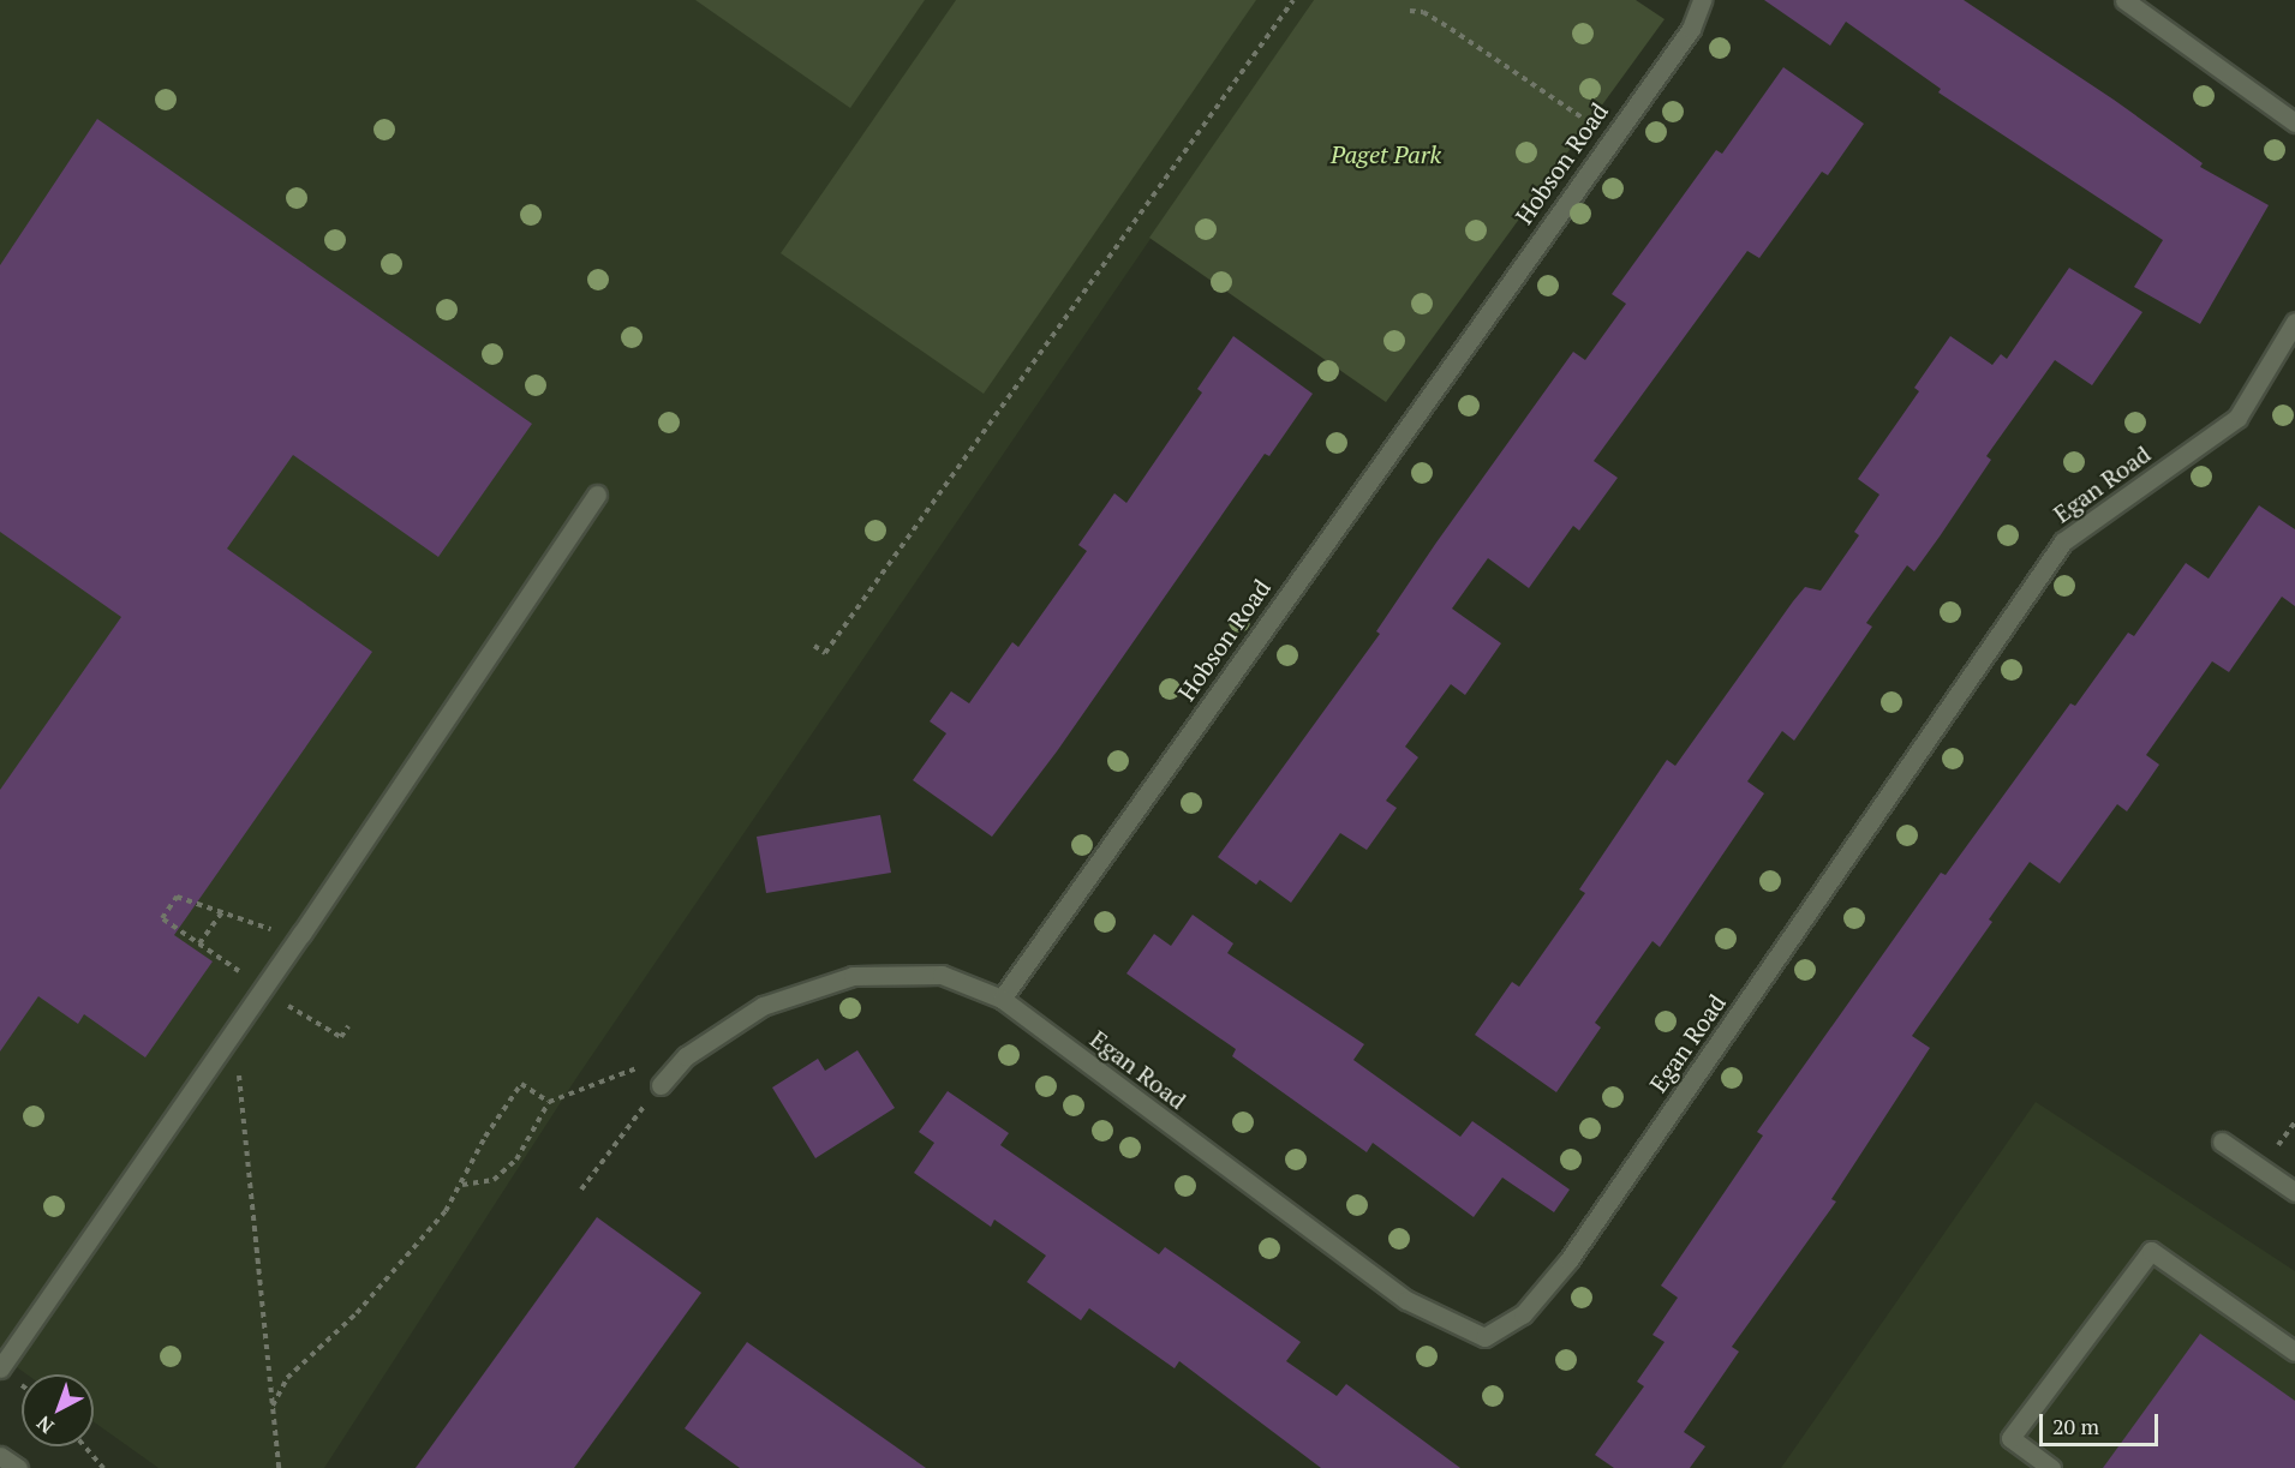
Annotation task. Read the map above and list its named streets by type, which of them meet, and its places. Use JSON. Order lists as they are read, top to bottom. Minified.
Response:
{"streets":{"street":["Hobson Road","Egan Road"]},"crossings":[["Hobson Road","Egan Road"]],"parks":["Paget Park"],"scale_bar":"20 m","north":"bottom left"}
